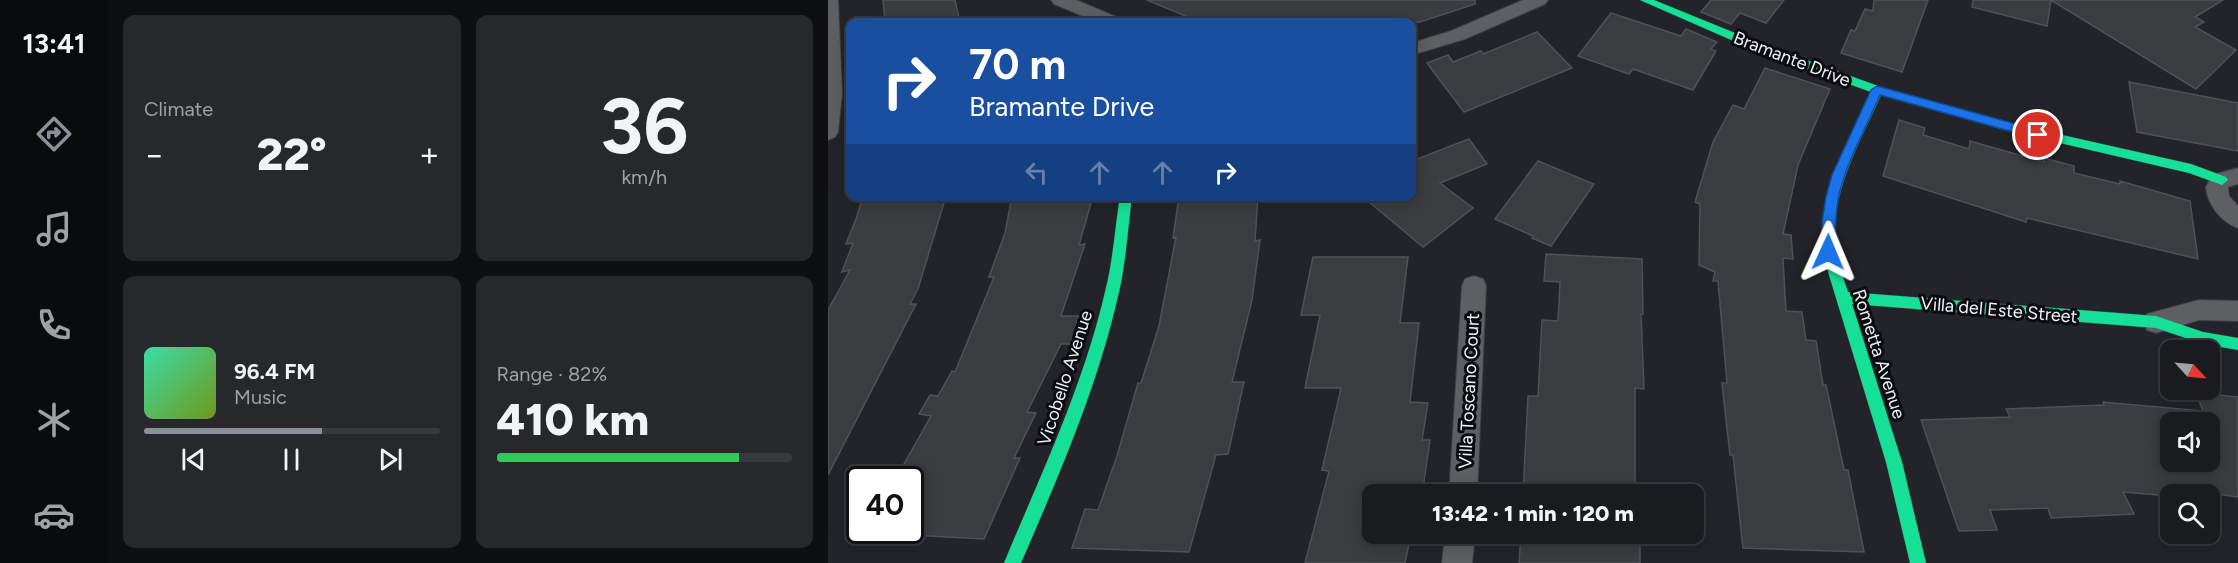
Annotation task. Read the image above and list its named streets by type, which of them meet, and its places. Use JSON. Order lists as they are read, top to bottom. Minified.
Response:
{"streets":{"street":["Bramante Drive","Villa del Este Street","Rometta Avenue","Vicobello Avenue","Villa Toscano Court"]},"crossings":[["Bramante Drive","Rometta Avenue"],["Villa del Este Street","Rometta Avenue"]],"north":"bottom right","page":{"tabs":"13:41","tile":["Climate",["36","km/h"],["Range · 82%","410 km"]],"turn":["70 m","Bramante Drive"],"heat":["−","22°","+"],"song":["96.4 FM","Music"],"limit":"40","trip":"13:42 · 1 min · 120 m"}}
